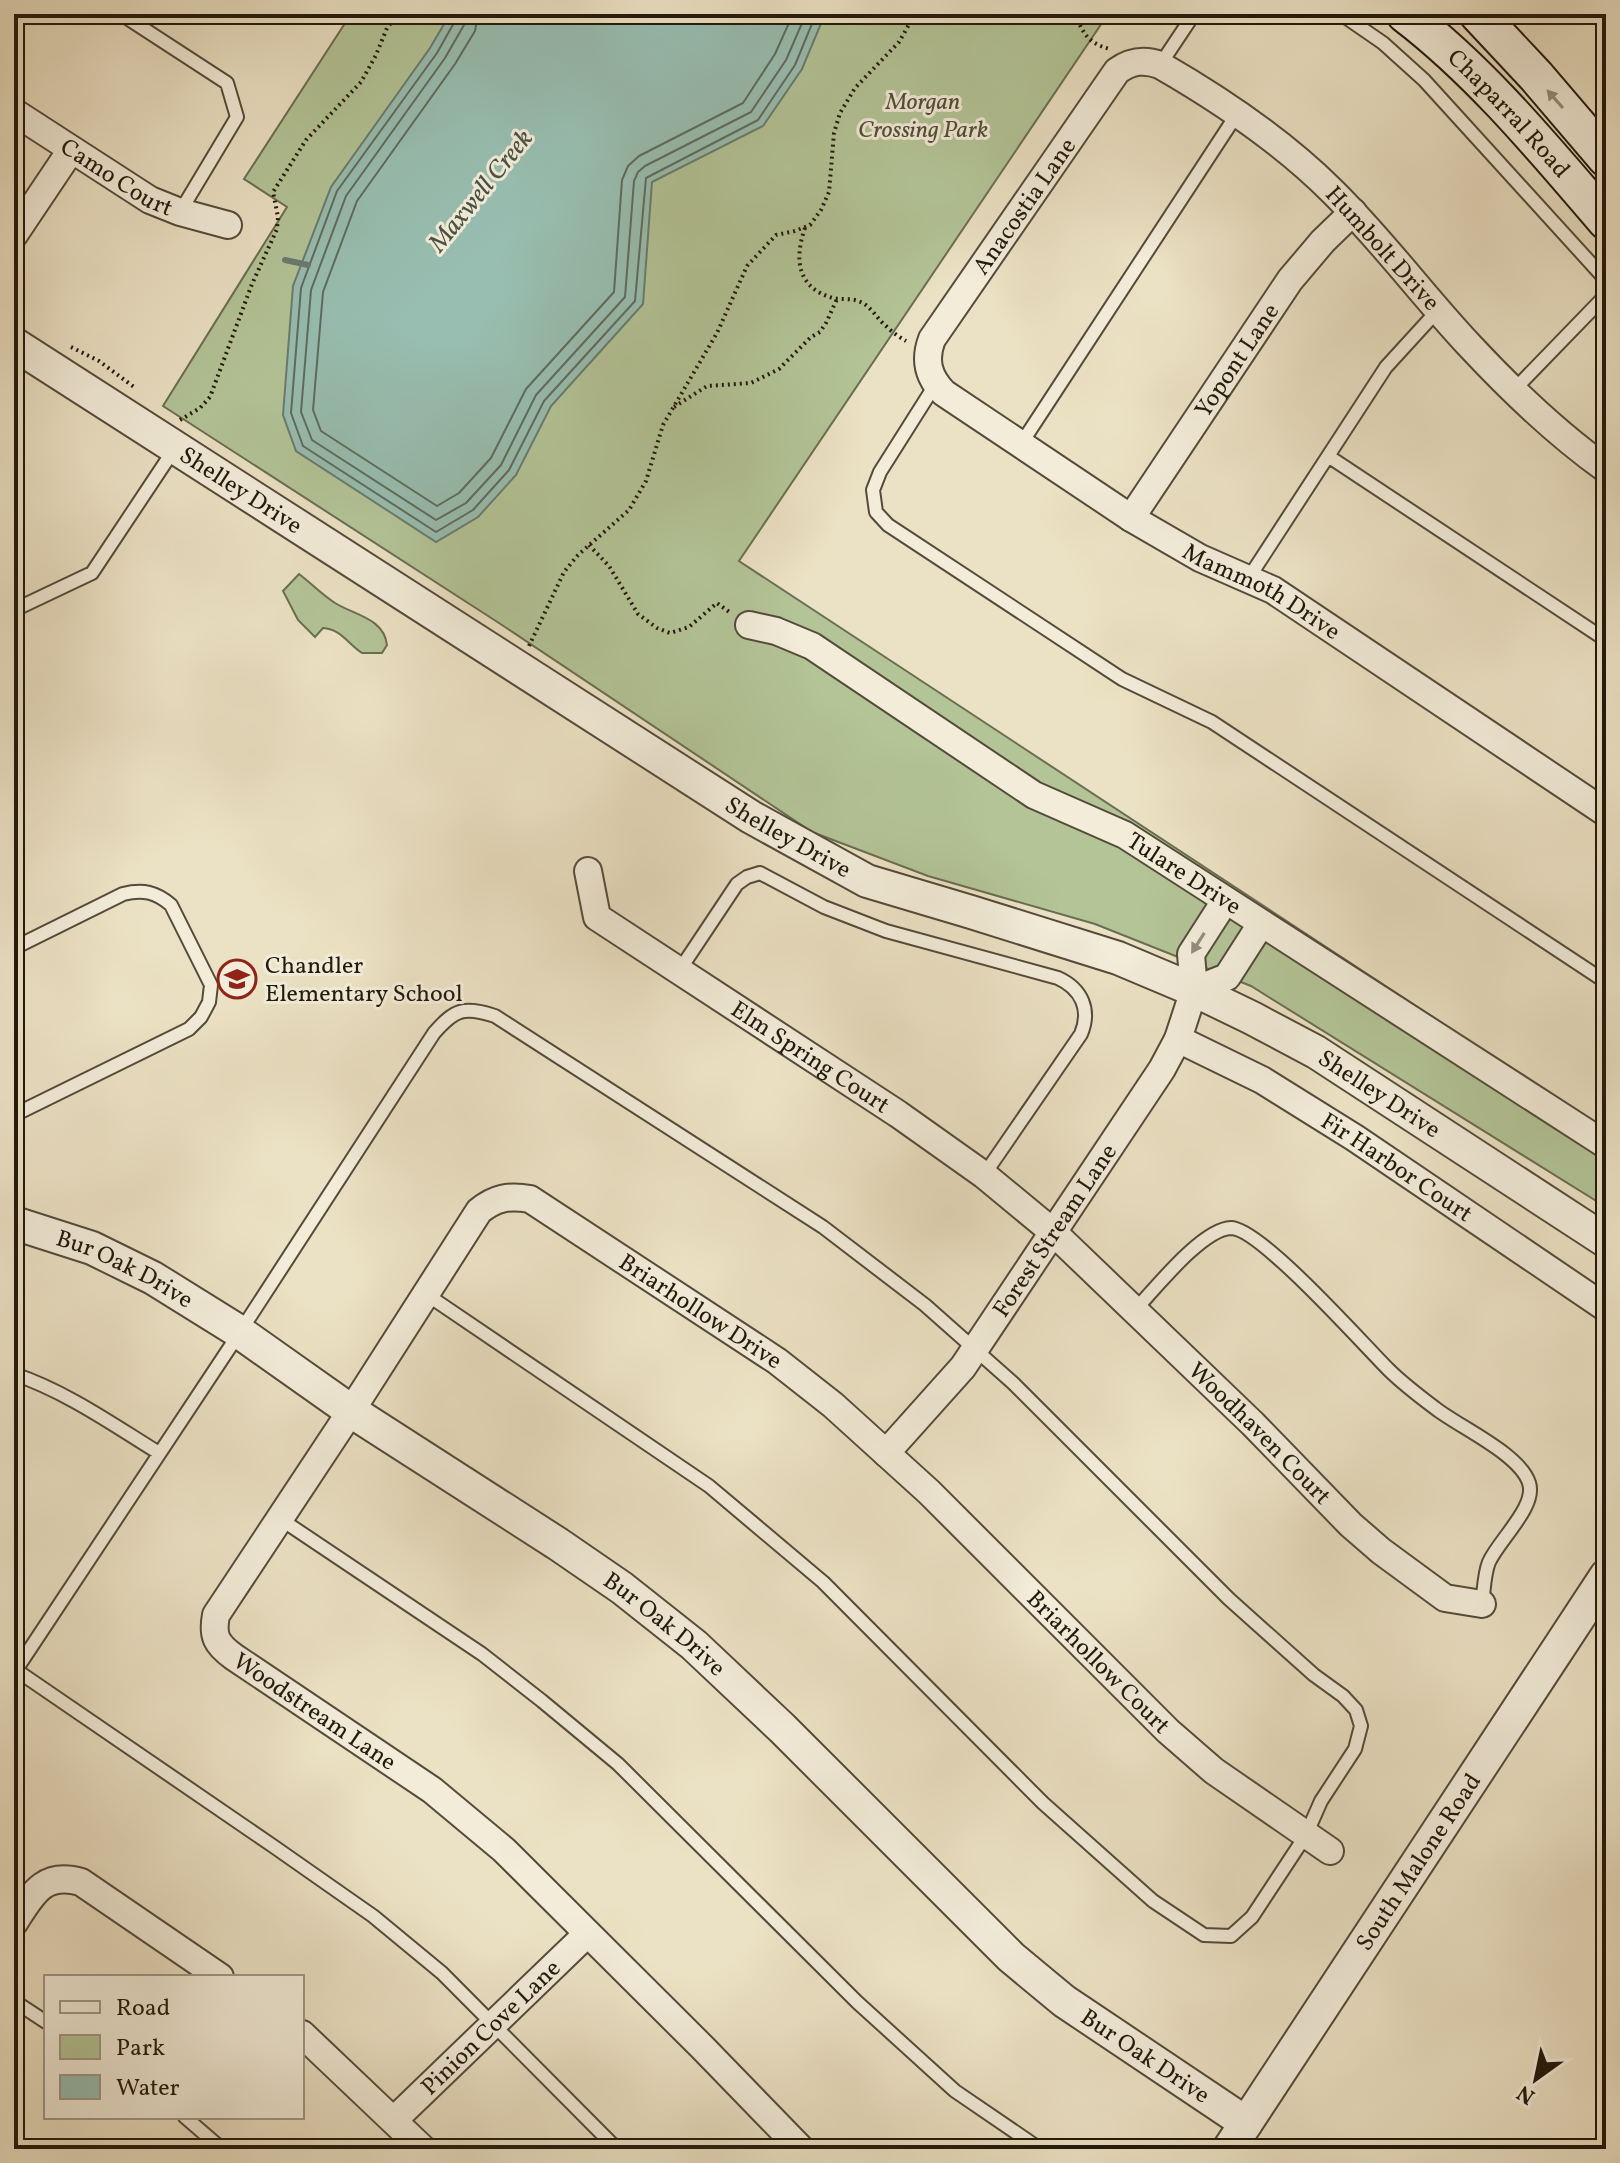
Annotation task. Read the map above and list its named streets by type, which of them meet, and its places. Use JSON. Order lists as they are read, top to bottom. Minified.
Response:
{"streets":{"main road":["Chaparral Road"],"street":["Camo Court","Anacostia Lane","Humbolt Drive","Yopont Lane","Shelley Drive","Mammoth Drive","Tulare Drive","Elm Spring Court","Fir Harbor Court","Forest Stream Lane","Bur Oak Drive","Briarhollow Drive","Woodhaven Court","Briarhollow Court","Woodstream Lane","South Malone Road","Pinion Cove Lane"]},"crossings":[["Anacostia Lane","Humbolt Drive"],["Anacostia Lane","Mammoth Drive"],["Humbolt Drive","Yopont Lane"],["Yopont Lane","Mammoth Drive"],["Shelley Drive","Forest Stream Lane"],["Tulare Drive","Forest Stream Lane"],["Elm Spring Court","Forest Stream Lane"],["Elm Spring Court","Woodhaven Court"],["Fir Harbor Court","Forest Stream Lane"],["Forest Stream Lane","Briarhollow Drive"],["Forest Stream Lane","Woodhaven Court"],["Forest Stream Lane","Briarhollow Court"],["Bur Oak Drive","Woodstream Lane"],["Bur Oak Drive","South Malone Road"],["Briarhollow Drive","Briarhollow Court"],["Briarhollow Drive","Woodstream Lane"],["Woodstream Lane","Pinion Cove Lane"]],"water":["Maxwell Creek"],"parks":["Morgan Crossing Park"],"places":{"school or university":["Chandler Elementary School"]},"legend":["Road","Park","Water"],"north":"bottom left"}
